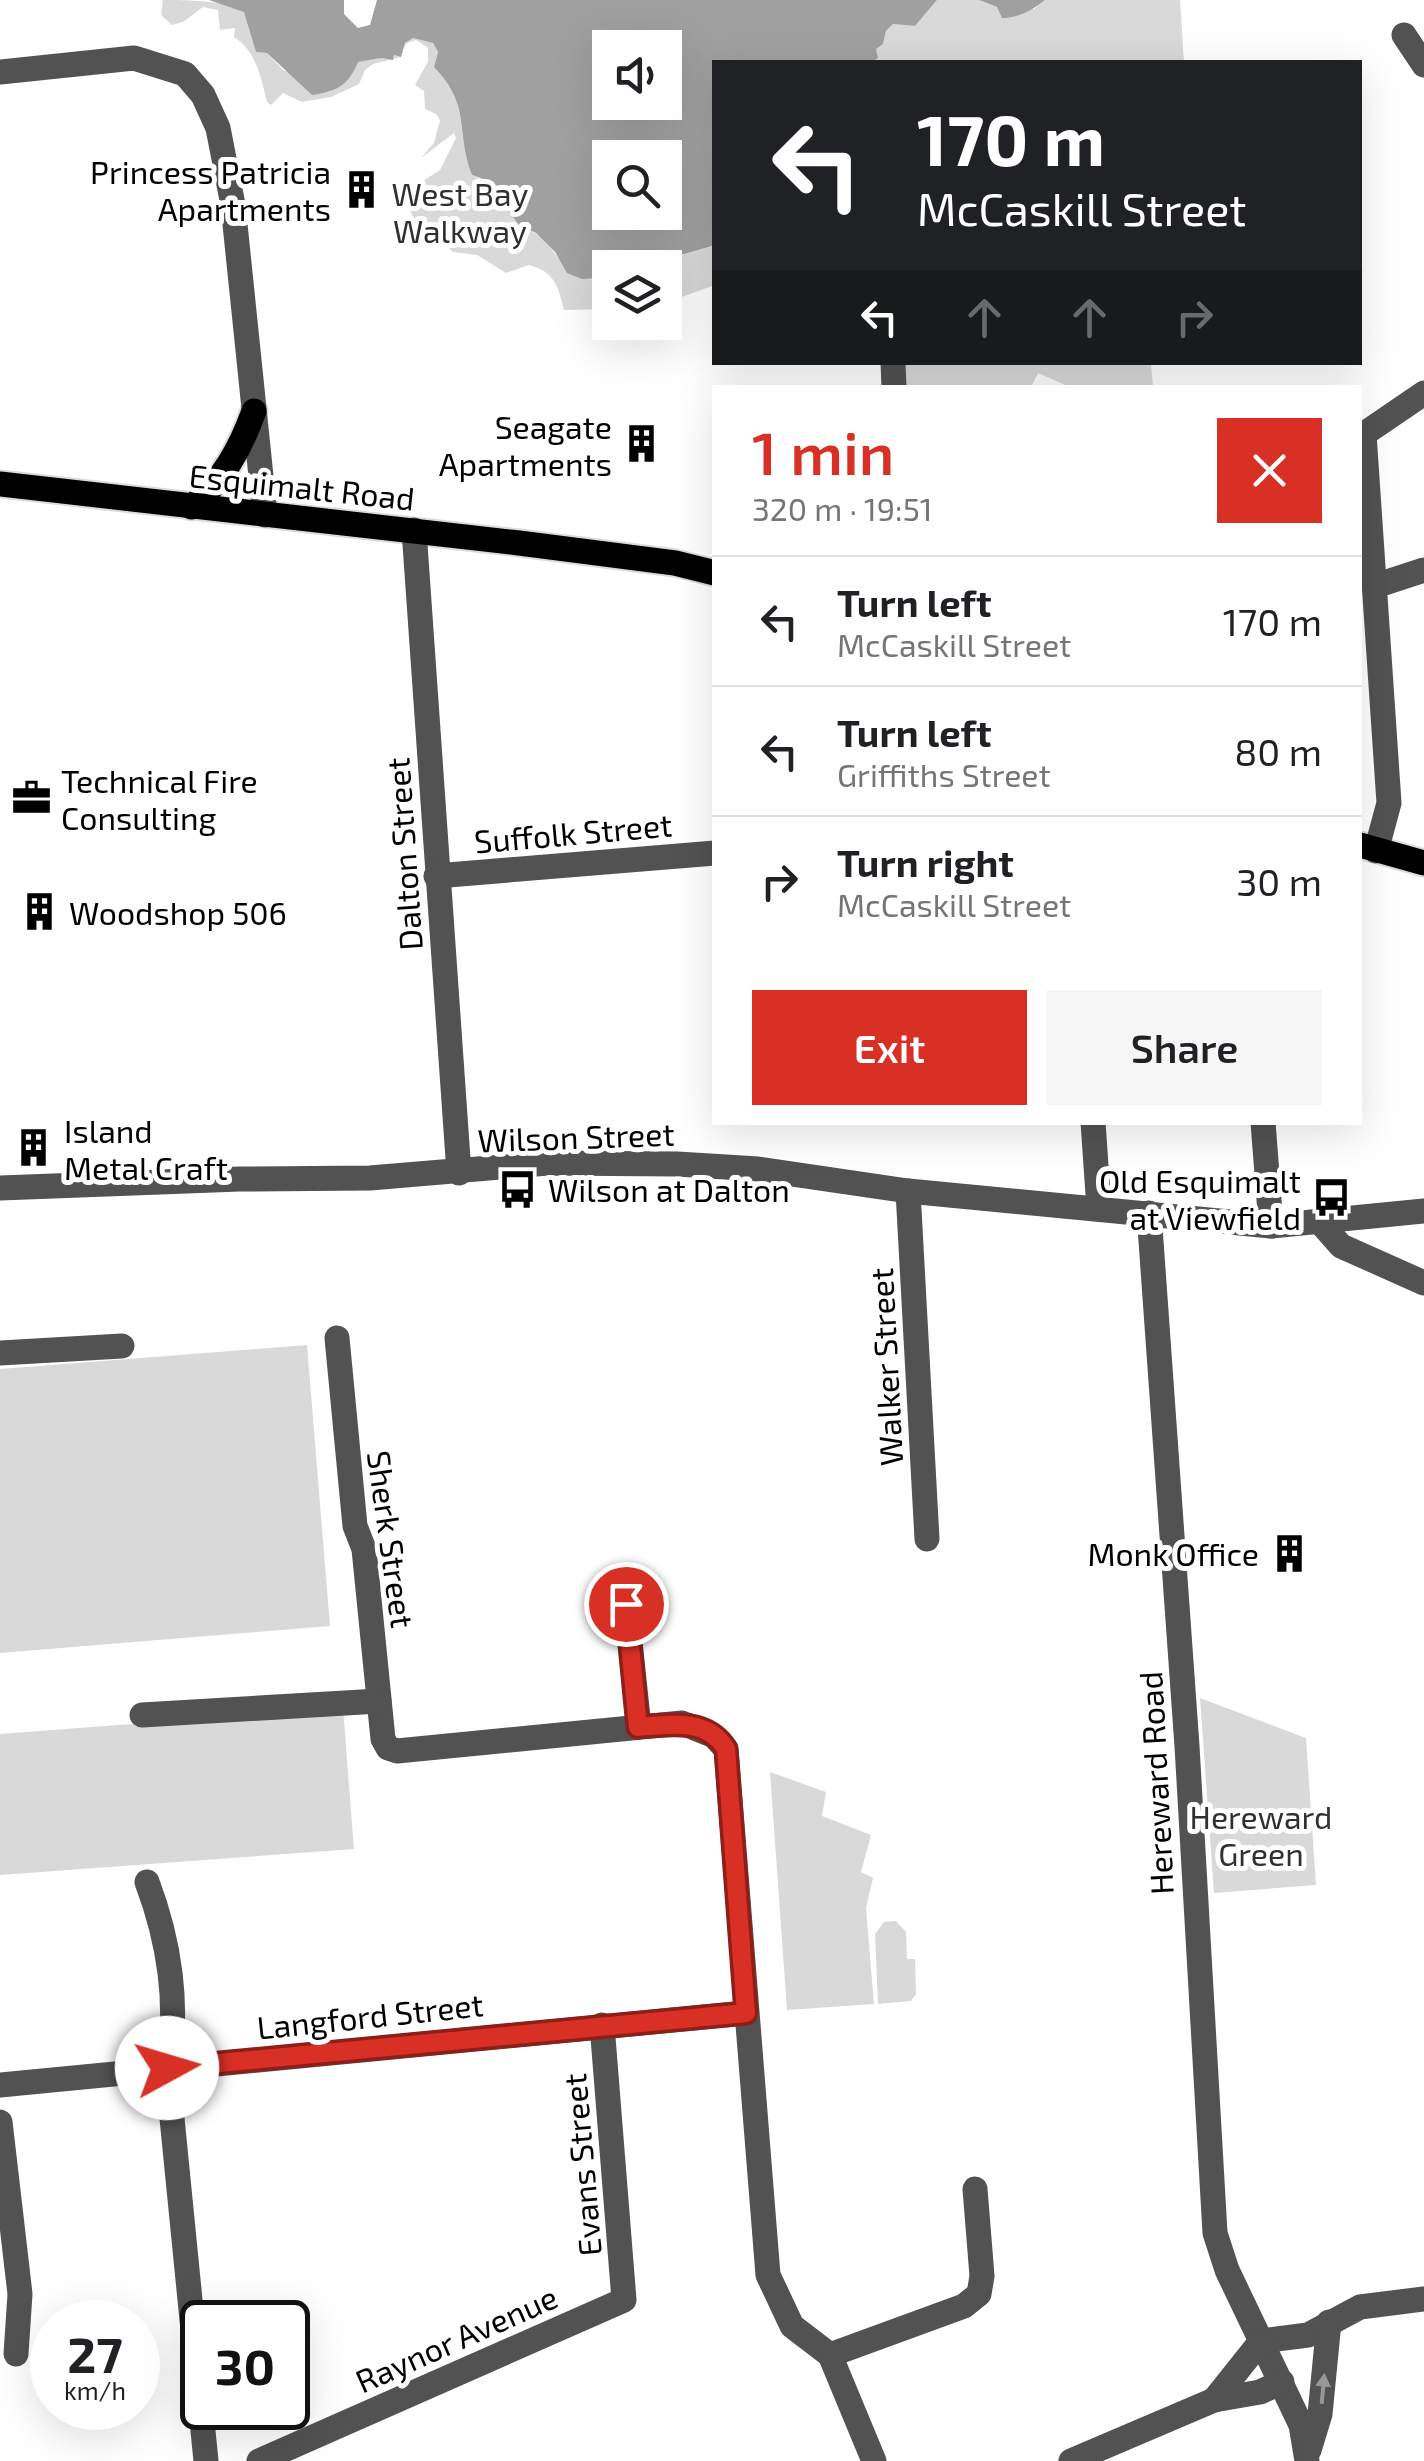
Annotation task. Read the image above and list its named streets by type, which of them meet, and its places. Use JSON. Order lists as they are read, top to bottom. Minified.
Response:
{"streets":{"main road":["Esquimalt Road"],"street":["Suffolk Street","Dalton Street","Wilson Street","Walker Street","Sherk Street","Hereward Road","Langford Street","Evans Street","Raynor Avenue"]},"crossings":[["Esquimalt Road","Dalton Street"],["Suffolk Street","Dalton Street"],["Dalton Street","Wilson Street"],["Wilson Street","Walker Street"],["Wilson Street","Hereward Road"],["Langford Street","Evans Street"],["Evans Street","Raynor Avenue"]],"parks":["West Bay Walkway","Hereward Green"],"places":{"building":["Princess Patricia Apartments","Seagate Apartments","Woodshop 506","Island Metal Craft","Monk Office"],"office":["Technical Fire Consulting"],"bus stop":["Wilson at Dalton","Old Esquimalt at Viewfield"]},"page":{"turn":["170 m","McCaskill Street"],"heading":["1 min","320 m · 19:51"],"list":[{"name":"Turn left","note":"McCaskill Street","value":"170 m"},{"name":"Turn left","note":"Griffiths Street","value":"80 m"},{"name":"Turn right","note":"McCaskill Street","value":"30 m"}],"buttons":["Exit","Share"],"speed":"27 km/h","limit":"30"}}
